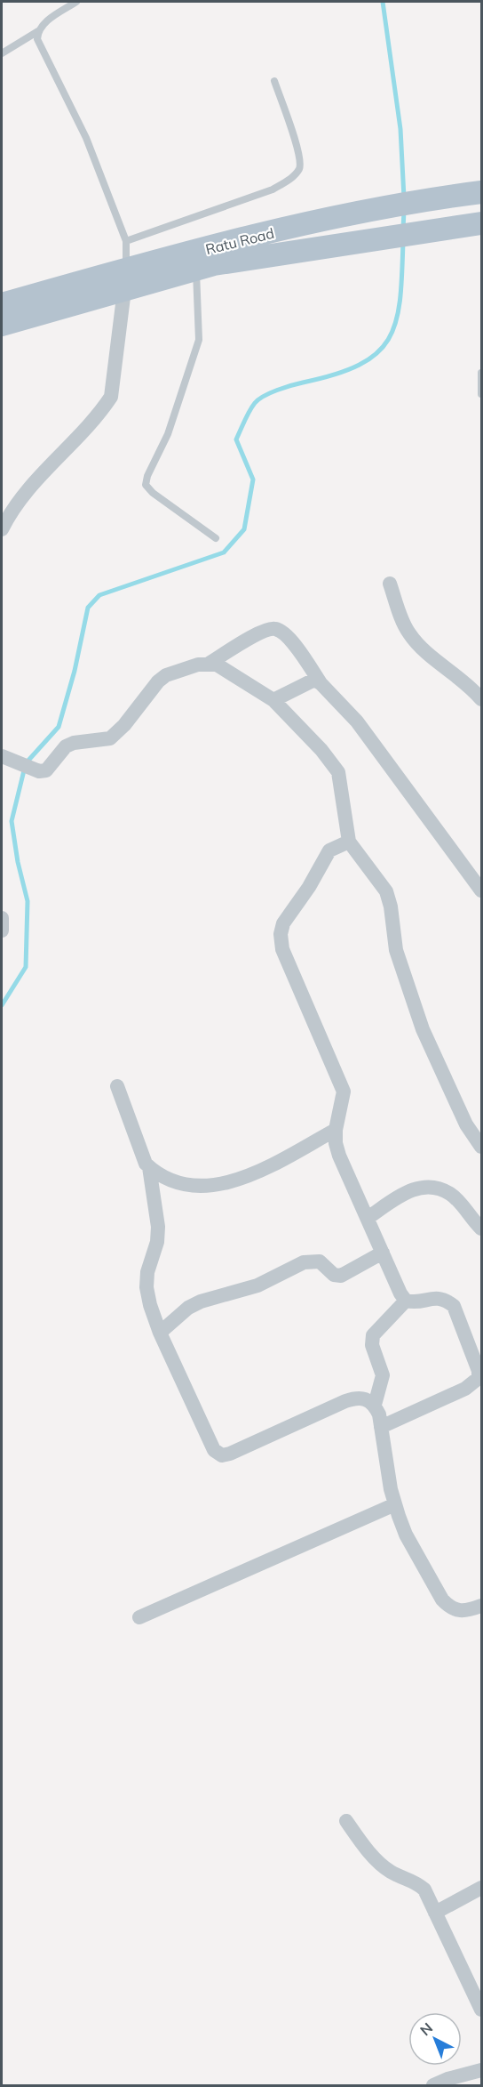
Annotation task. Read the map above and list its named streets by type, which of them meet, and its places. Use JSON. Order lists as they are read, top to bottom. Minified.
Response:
{"streets":{"main road":["Ratu Road"]},"north":"top left"}
